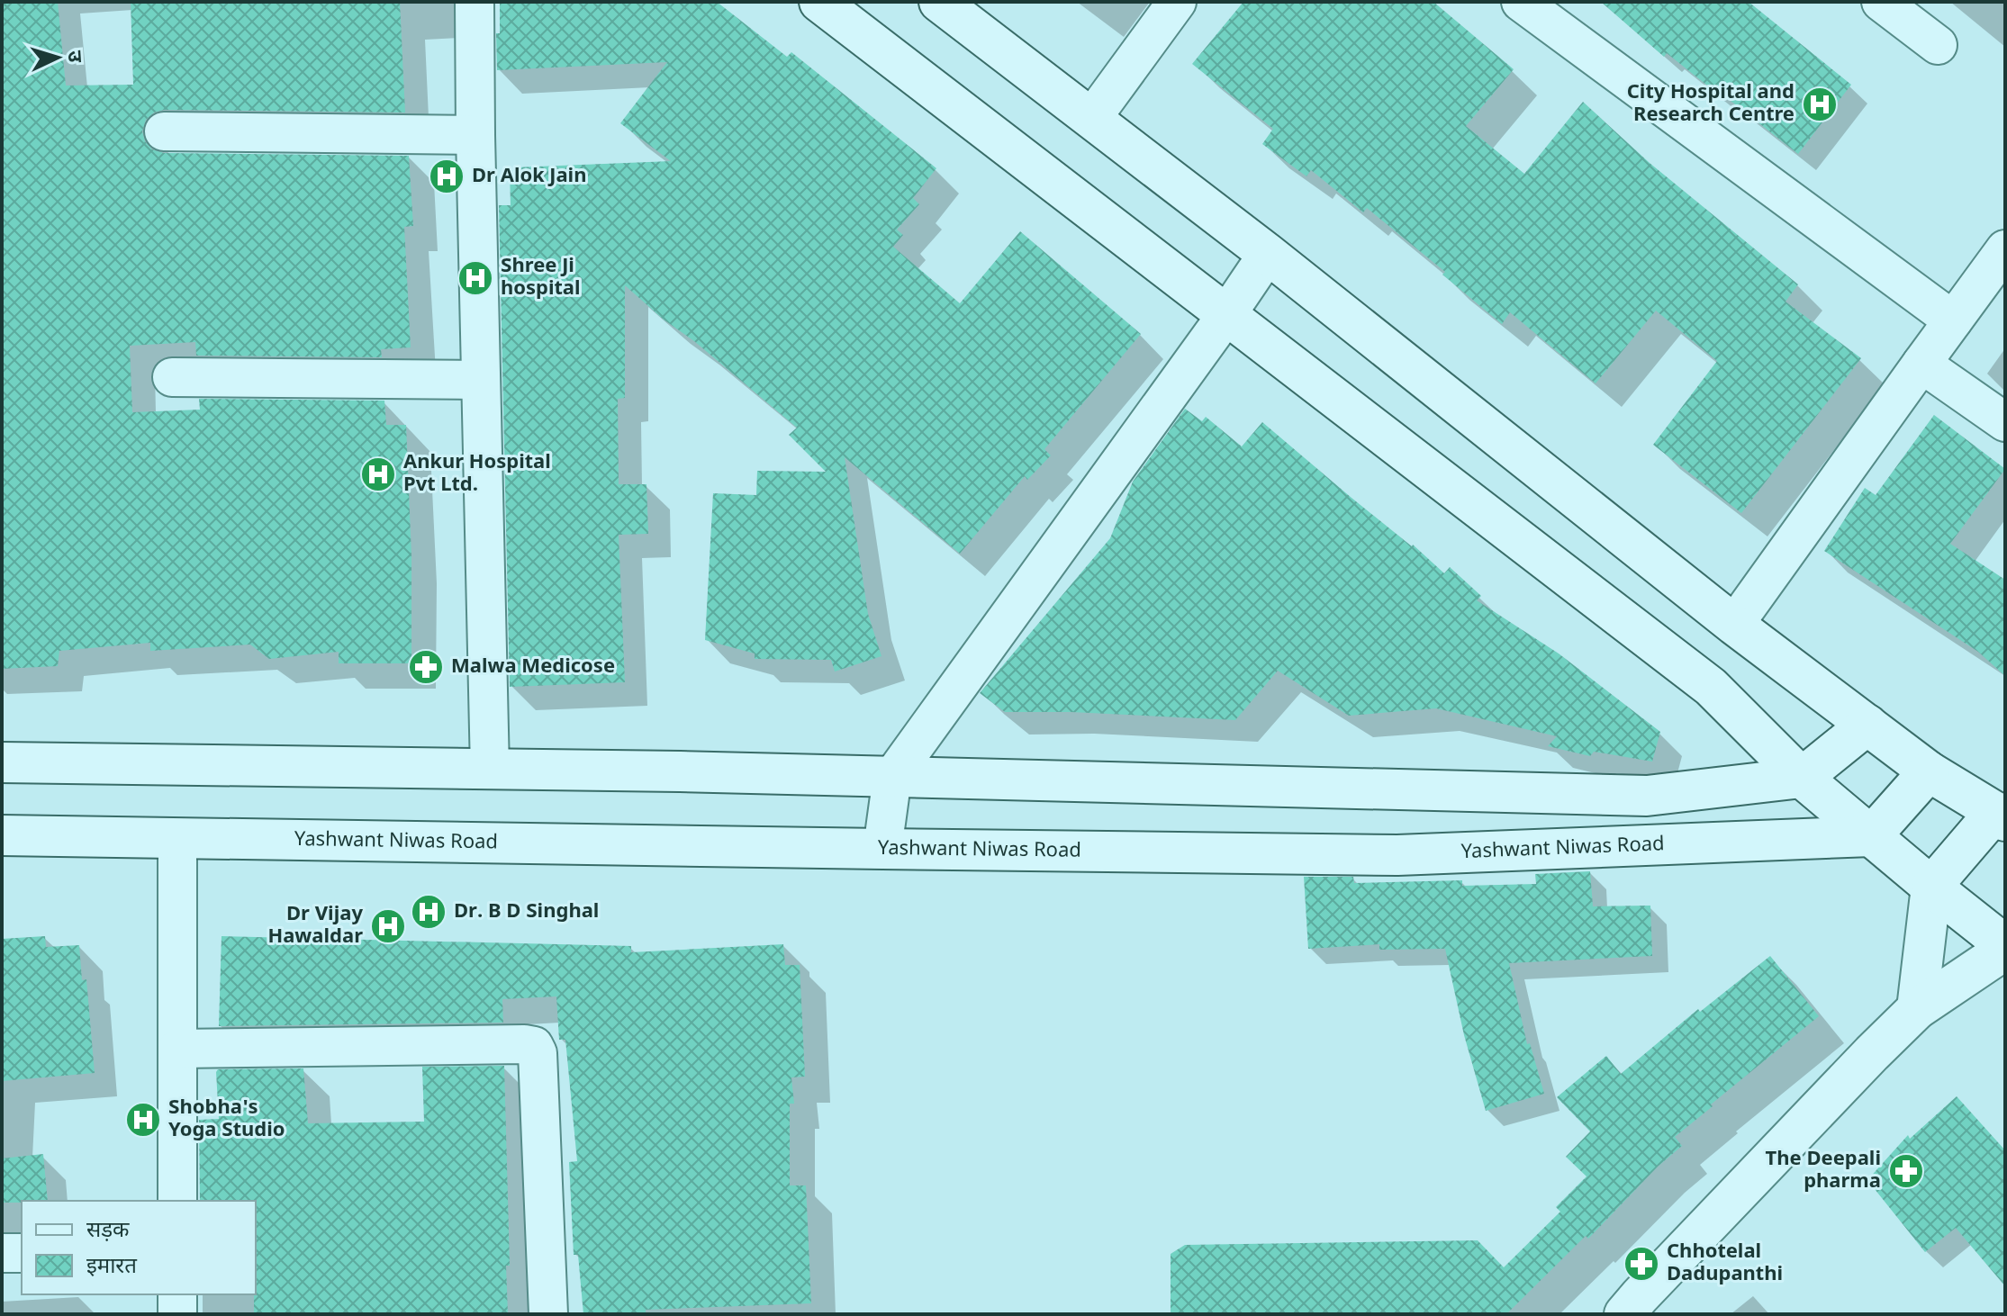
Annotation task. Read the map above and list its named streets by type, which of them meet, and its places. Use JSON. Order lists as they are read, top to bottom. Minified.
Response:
{"streets":{"main road":["Yashwant Niwas Road"]},"places":{"hospital":["City Hospital and Research Centre","Dr Alok Jain","Shree Ji hospital","Ankur Hospital Pvt Ltd.","Dr. B D Singhal","Dr Vijay Hawaldar","Shobha's Yoga Studio"],"pharmacy":["Malwa Medicose","The Deepali pharma","Chhotelal Dadupanthi"]},"legend":["सड़क","इमारत"],"north":"right"}
